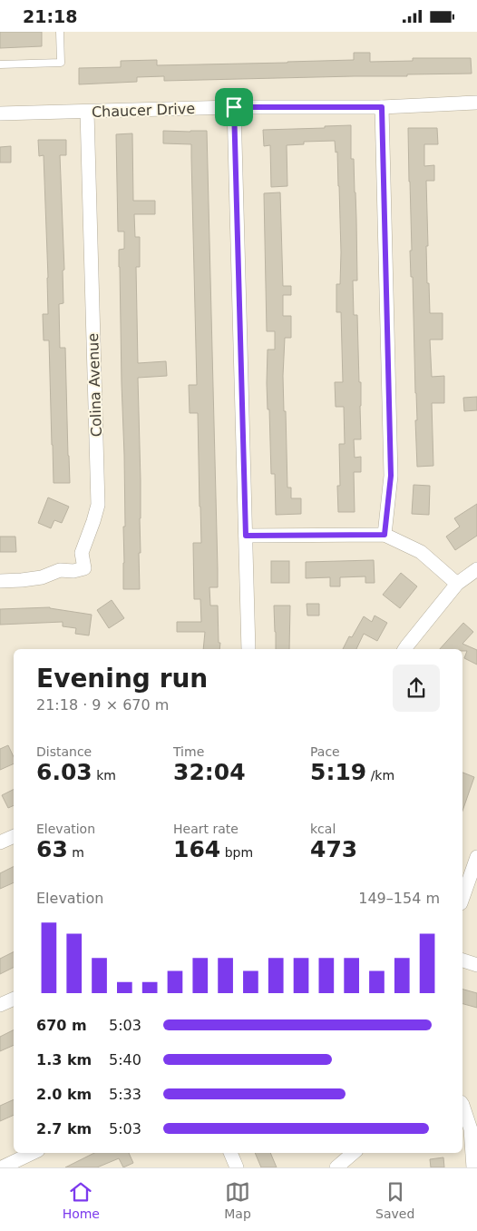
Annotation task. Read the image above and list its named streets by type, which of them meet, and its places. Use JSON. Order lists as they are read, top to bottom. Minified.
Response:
{"streets":{"street":["Chaucer Drive","Colina Avenue"]},"crossings":[["Chaucer Drive","Colina Avenue"]],"page":{"status":"21:18","heading":["Evening run","21:18 · 9 × 670 m"],"stats":[["Distance","6.03 km"],["Time","32:04"],["Pace","5:19 /km"],["Elevation","63 m"],["Heart rate","164 bpm"],["kcal","473"]],"chart":["Elevation","149–154 m"],"list":[{"name":"670 m","note":"5:03"},{"name":"1.3 km","note":"5:40"},{"name":"2.0 km","note":"5:33"},{"name":"2.7 km","note":"5:03"}],"tabs":["Home","Map","Saved"]}}
